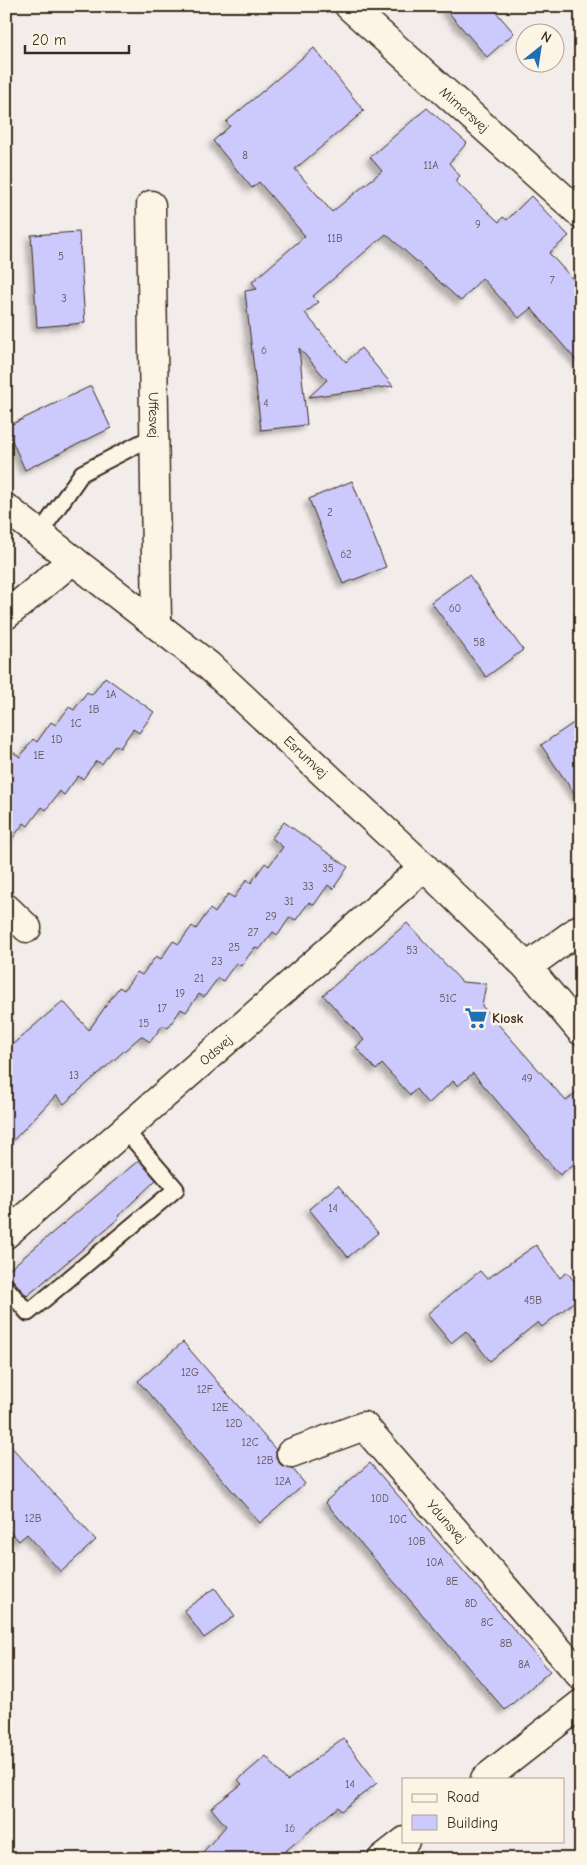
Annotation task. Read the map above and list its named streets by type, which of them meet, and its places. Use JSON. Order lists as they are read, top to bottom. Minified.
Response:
{"streets":{"street":["Mimersvej","Uffesvej","Esrumvej","Odsvej","Ydunsvej"]},"crossings":[["Uffesvej","Esrumvej"],["Esrumvej","Odsvej"]],"places":{"supermarket":["Kiosk"]},"house_numbers":["8","11A","9","11B","5","7","3","6","4","2","62","60","58","1A","1B","1C","1D","1E","35","33","31","29","27","25","53","23","21","19","51C","17","15","13","49","14","45B","12G","12F","12E","12D","12C","12B","12A","10D","12B","10C","10B","10A","8E","8D","8C","8B","8A","14","16"],"legend":["Road","Building"],"scale_bar":"20 m","north":"top right"}
